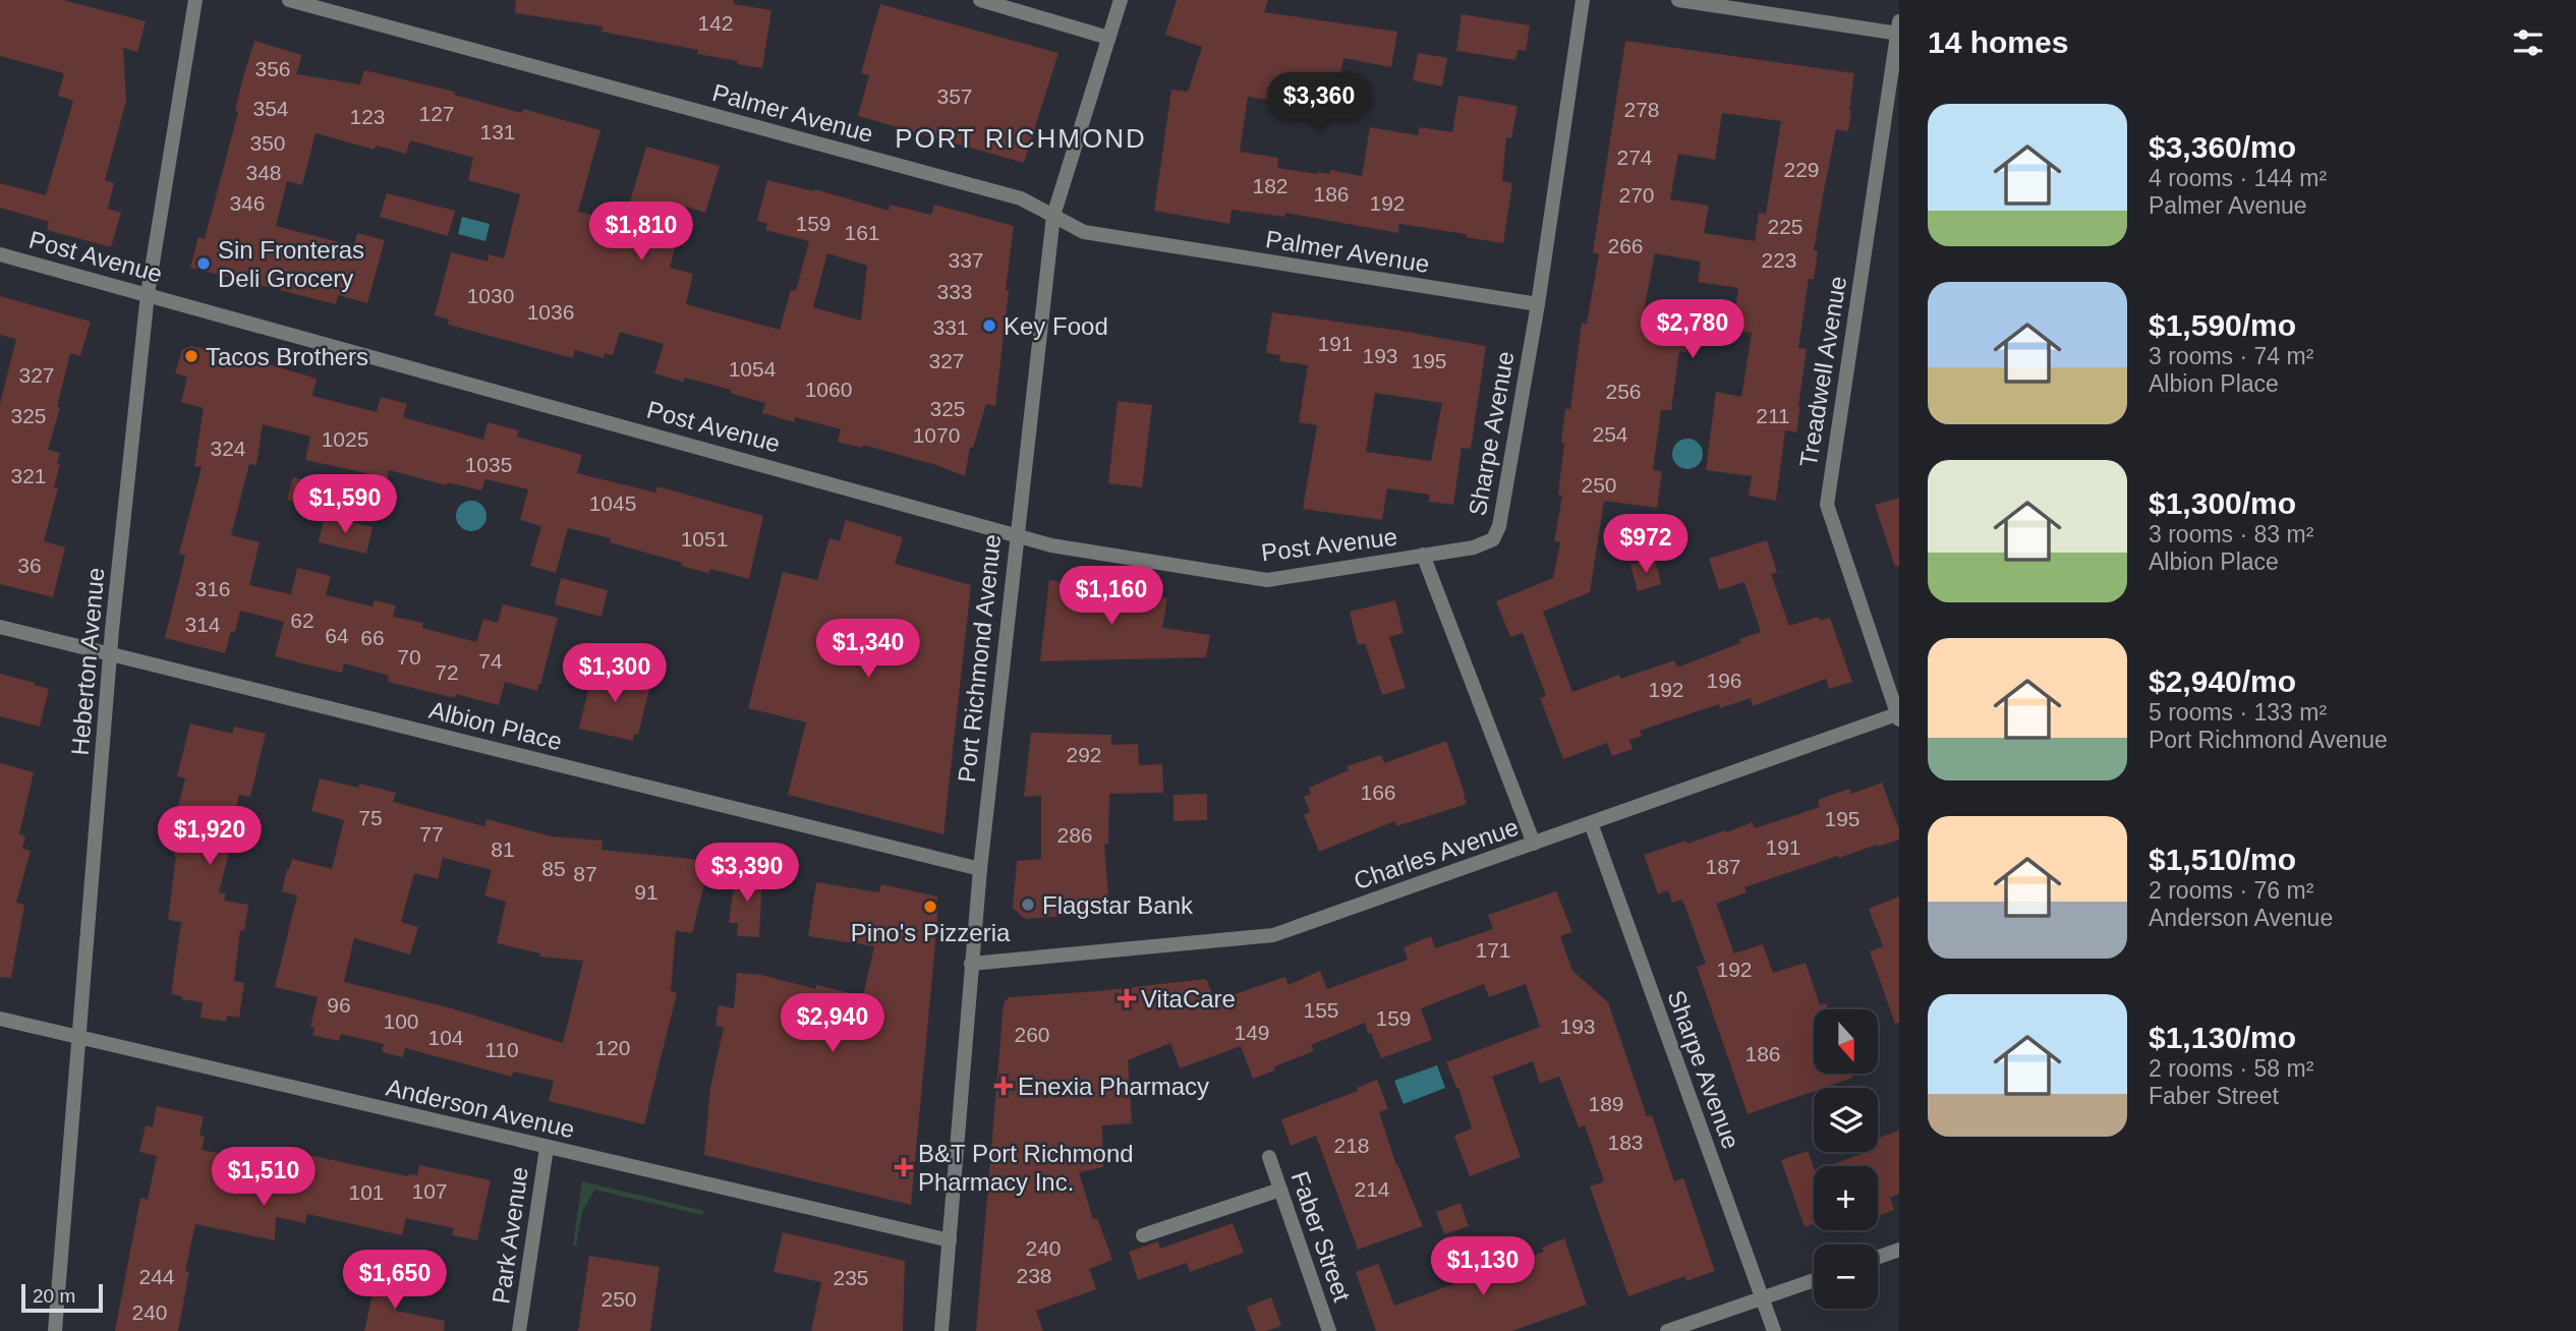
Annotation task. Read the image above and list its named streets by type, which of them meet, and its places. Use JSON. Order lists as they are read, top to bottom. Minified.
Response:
{"streets":{"street":["Palmer Avenue","Post Avenue","Treadwell Avenue","Sharpe Avenue","Port Richmond Avenue","Heberton Avenue","Albion Place","Charles Avenue","Anderson Avenue","Park Avenue","Faber Street"]},"crossings":[["Palmer Avenue","Sharpe Avenue"],["Palmer Avenue","Port Richmond Avenue"],["Post Avenue","Sharpe Avenue"],["Post Avenue","Port Richmond Avenue"],["Post Avenue","Heberton Avenue"],["Treadwell Avenue","Charles Avenue"],["Sharpe Avenue","Charles Avenue"],["Port Richmond Avenue","Albion Place"],["Port Richmond Avenue","Charles Avenue"],["Port Richmond Avenue","Anderson Avenue"],["Heberton Avenue","Albion Place"],["Heberton Avenue","Anderson Avenue"],["Anderson Avenue","Park Avenue"]],"districts":["PORT RICHMOND"],"places":{"other":["Sin Fronteras Deli Grocery","Key Food","Tacos Brothers","Flagstar Bank","Pino's Pizzeria"],"health":["VitaCare","Enexia Pharmacy","B&T Port Richmond Pharmacy Inc."]},"house_numbers":["142","356","357","354","278","127","123","131","350","274","229","348","182","186","270","346","192","159","225","161","266","337","223","333","1030","1036","331","191","193","327","195","1054","327","1060","256","325","325","211","254","1070","1025","324","1035","321","250","1045","1051","36","316","62","314","64","66","70","74","72","196","192","292","166","75","195","77","286","191","81","187","85","87","91","171","192","96","155","159","100","193","149","260","104","120","110","186","189","183","218","214","107","101","240","238","244","235","250","240"],"scale_bar":"20 m","north":"bottom","page":{"heading":"14 homes","price":["$3,360","$1,810","$2,780","$1,590","$972","$1,160","$1,340","$1,300","$1,920","$3,390","$2,940","$1,510","$1,130","$1,650"],"list":[{"name":"$3,360/mo","note":"4 rooms · 144 m² · Palmer Avenue"},{"name":"$1,590/mo","note":"3 rooms · 74 m² · Albion Place"},{"name":"$1,300/mo","note":"3 rooms · 83 m² · Albion Place"},{"name":"$2,940/mo","note":"5 rooms · 133 m² · Port Richmond Avenue"},{"name":"$1,510/mo","note":"2 rooms · 76 m² · Anderson Avenue"},{"name":"$1,130/mo","note":"2 rooms · 58 m² · Faber Street"}],"map_buttons":["+","−"],"scale":"20 m"}}
